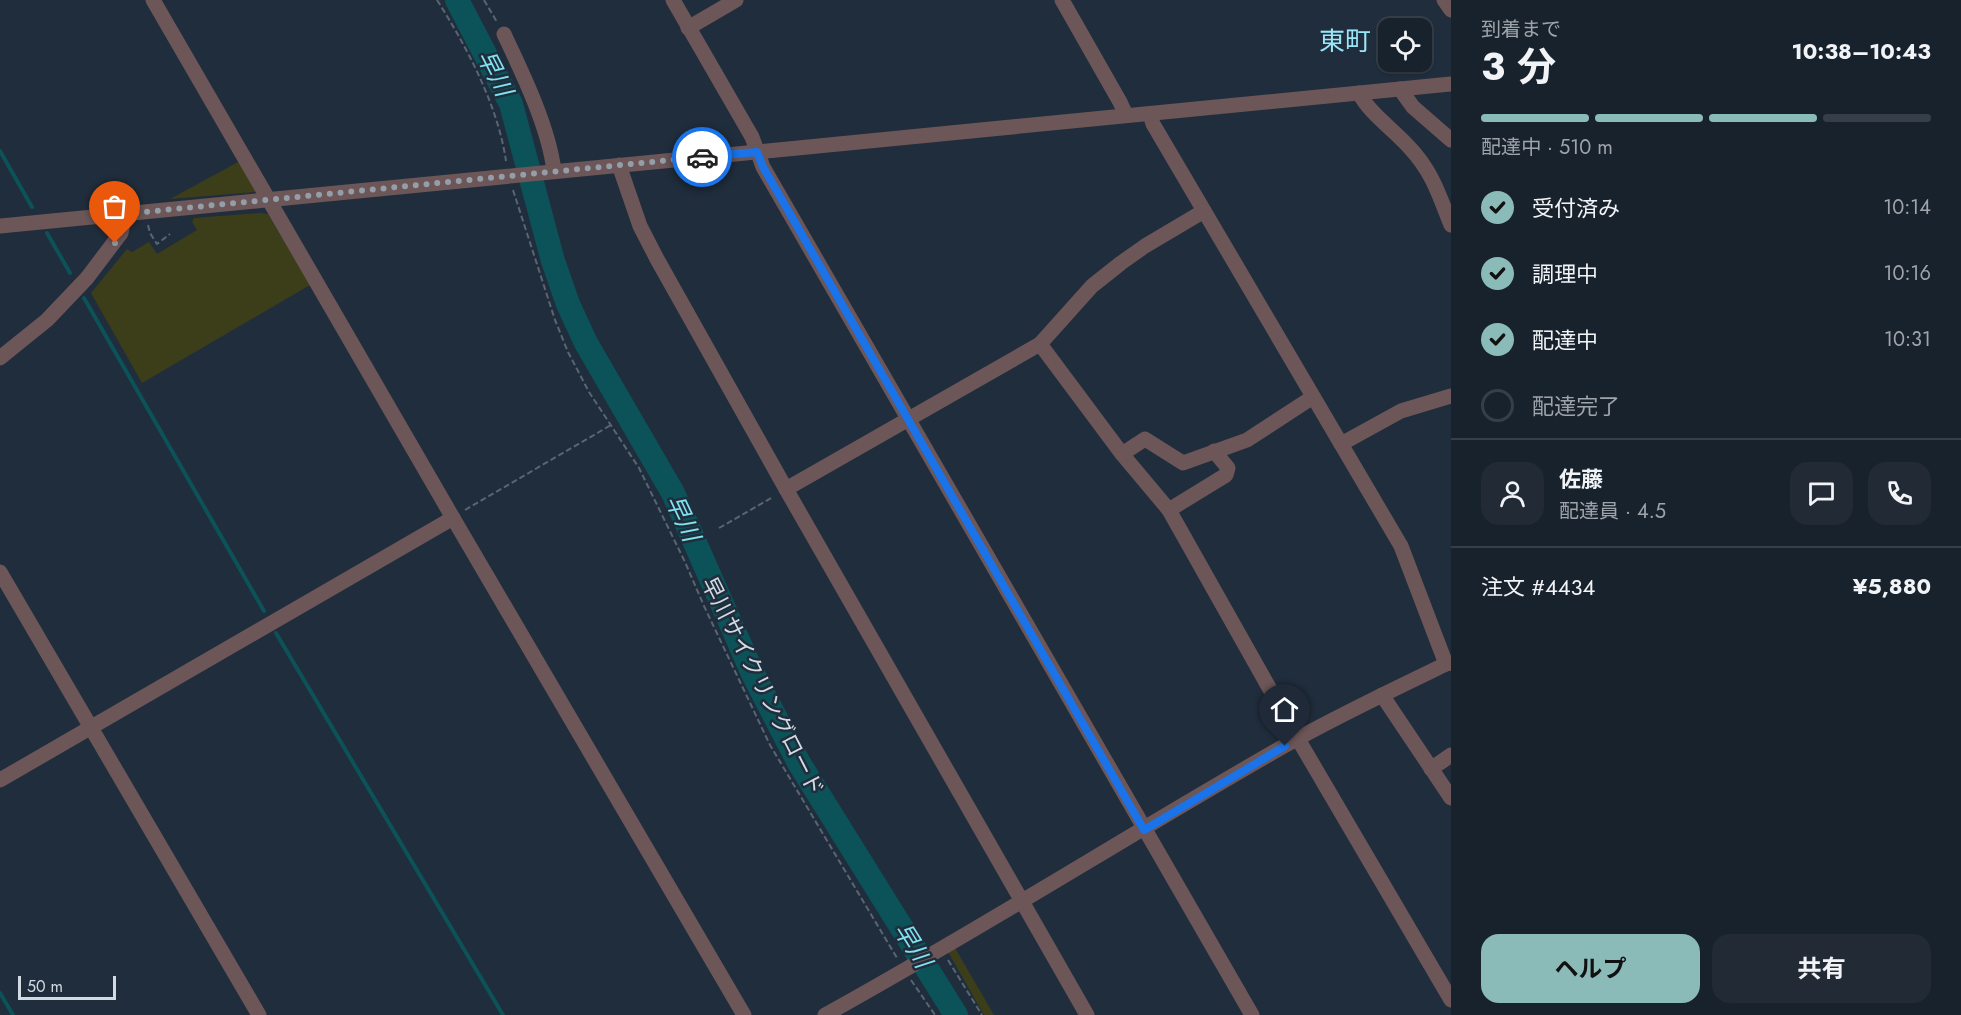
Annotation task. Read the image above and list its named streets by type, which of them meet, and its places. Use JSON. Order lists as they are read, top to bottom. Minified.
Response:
{"streets":{"path":["早川サイクリングロード"]},"districts":["東町"],"water":["早川"],"scale_bar":"50 m","page":{"heading":["3 分","到着まで","10:38–10:43"],"panel":["佐藤","配達員 · 4.5","注文 #4434","¥5,880"],"bar":"配達中 · 510 m","list":[["受付済み","10:14"],["調理中","10:16"],["配達中","10:31"],"配達完了"],"buttons":["ヘルプ","共有"],"scale":"50 m"}}
